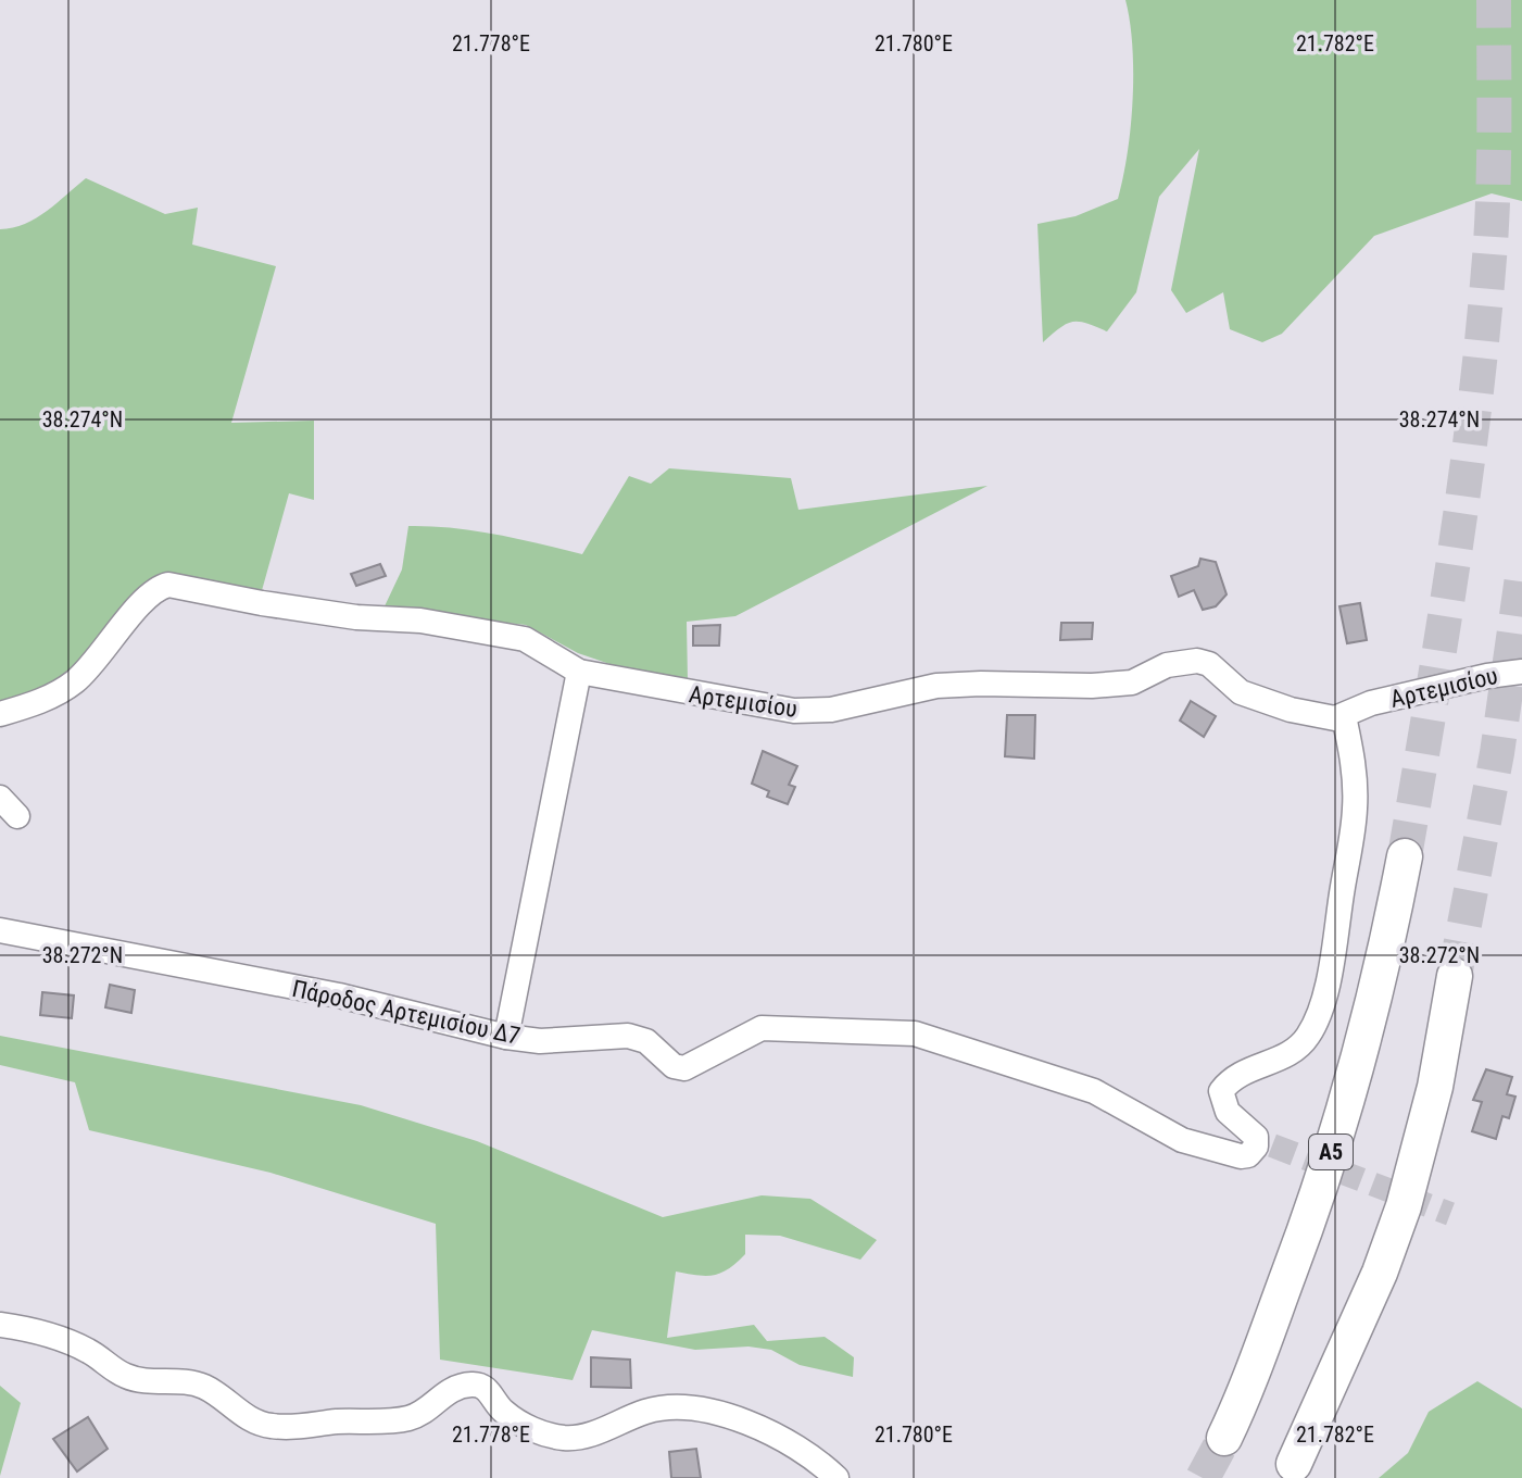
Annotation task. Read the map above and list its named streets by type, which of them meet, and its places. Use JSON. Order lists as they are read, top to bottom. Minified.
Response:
{"streets":{"highway":["Α5"],"street":["Αρτεμισίου","Πάροδος Αρτεμισίου Δ7"]},"crossings":[["Αρτεμισίου","Πάροδος Αρτεμισίου Δ7"]],"coordinates":["21.778°E","21.780°E","21.782°E","38.274°N","38.272°N"]}
